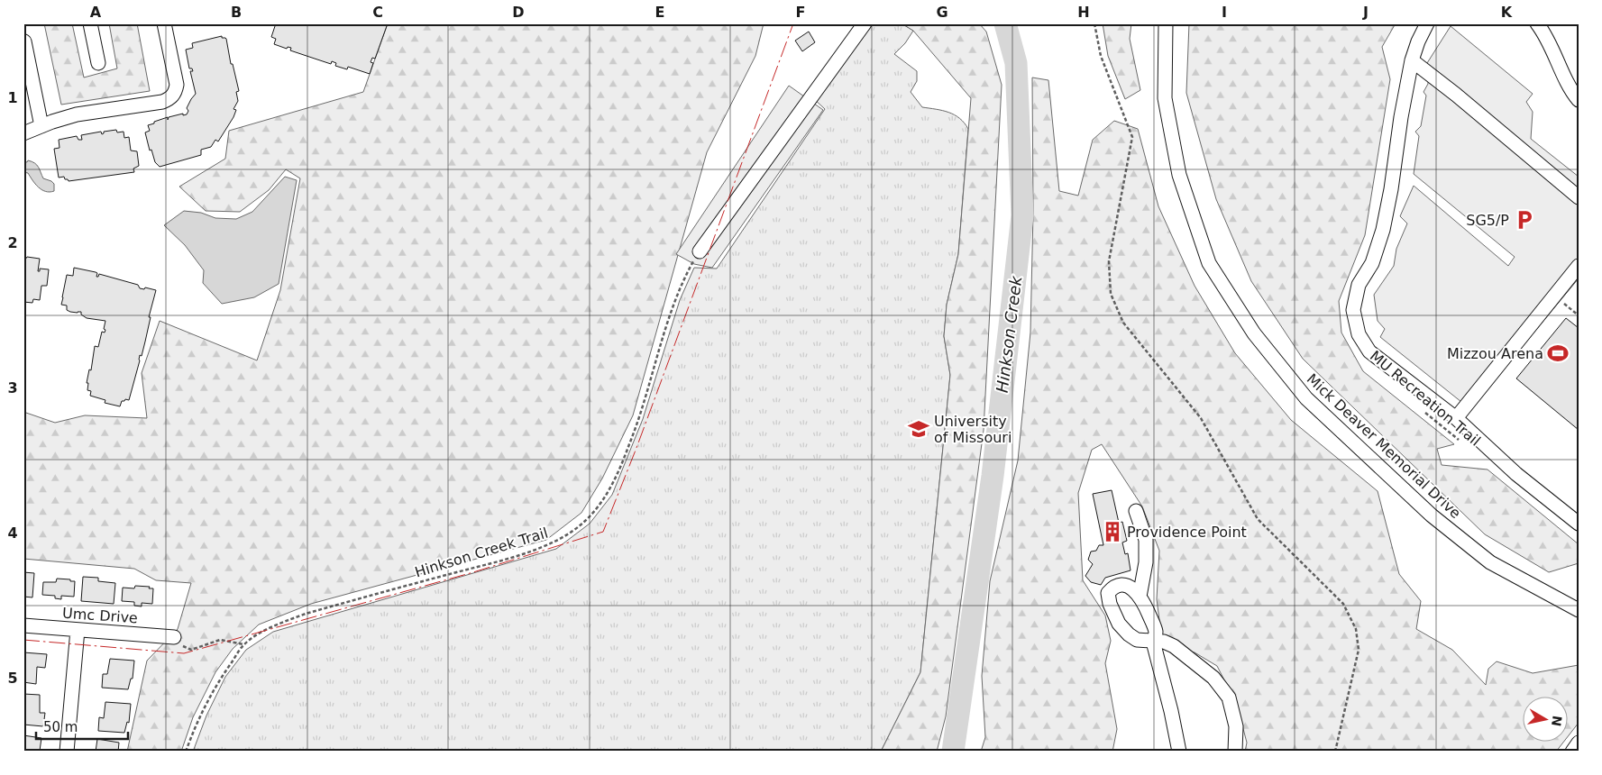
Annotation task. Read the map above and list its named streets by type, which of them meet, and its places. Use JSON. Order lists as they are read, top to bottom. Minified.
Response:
{"streets":{"street":["Mick Deaver Memorial Drive","Umc Drive"],"path":["MU Recreation Trail","Hinkson Creek Trail"]},"water":["Hinkson Creek"],"places":{"parking":["SG5/P"],"sports":["Mizzou Arena"],"school or university":["University of Missouri"],"building":["Providence Point"]},"scale_bar":"50 m","north":"right","grid":{"columns":["A","B","C","D","E","F","G","H","I","J","K"],"rows":["1","2","3","4","5"]}}
